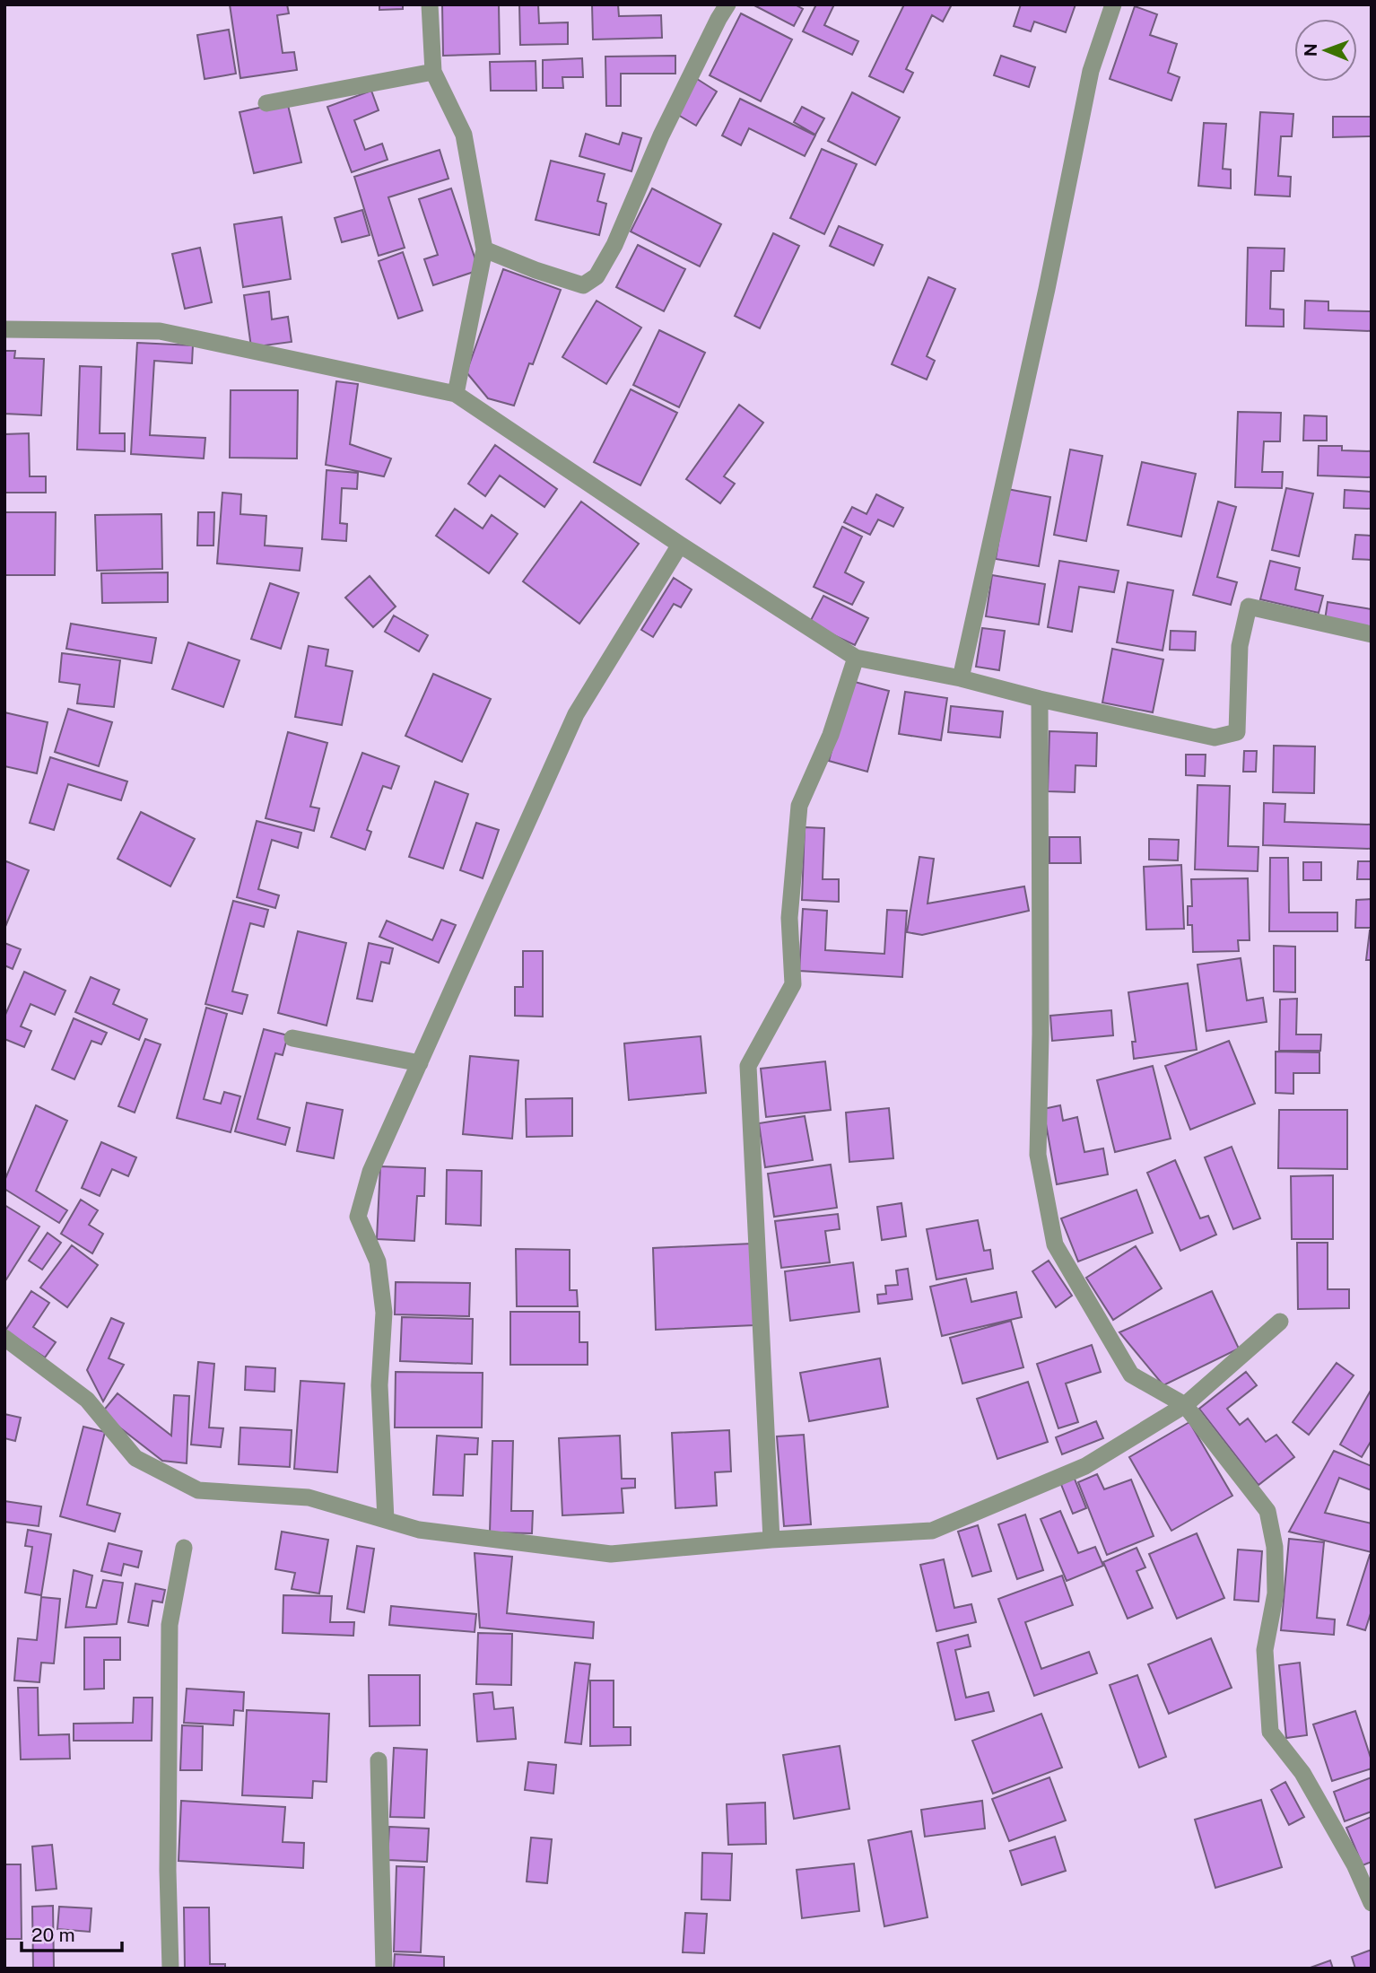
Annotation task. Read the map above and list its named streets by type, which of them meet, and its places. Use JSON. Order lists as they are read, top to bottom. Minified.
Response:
{"scale_bar":"20 m","north":"left"}
